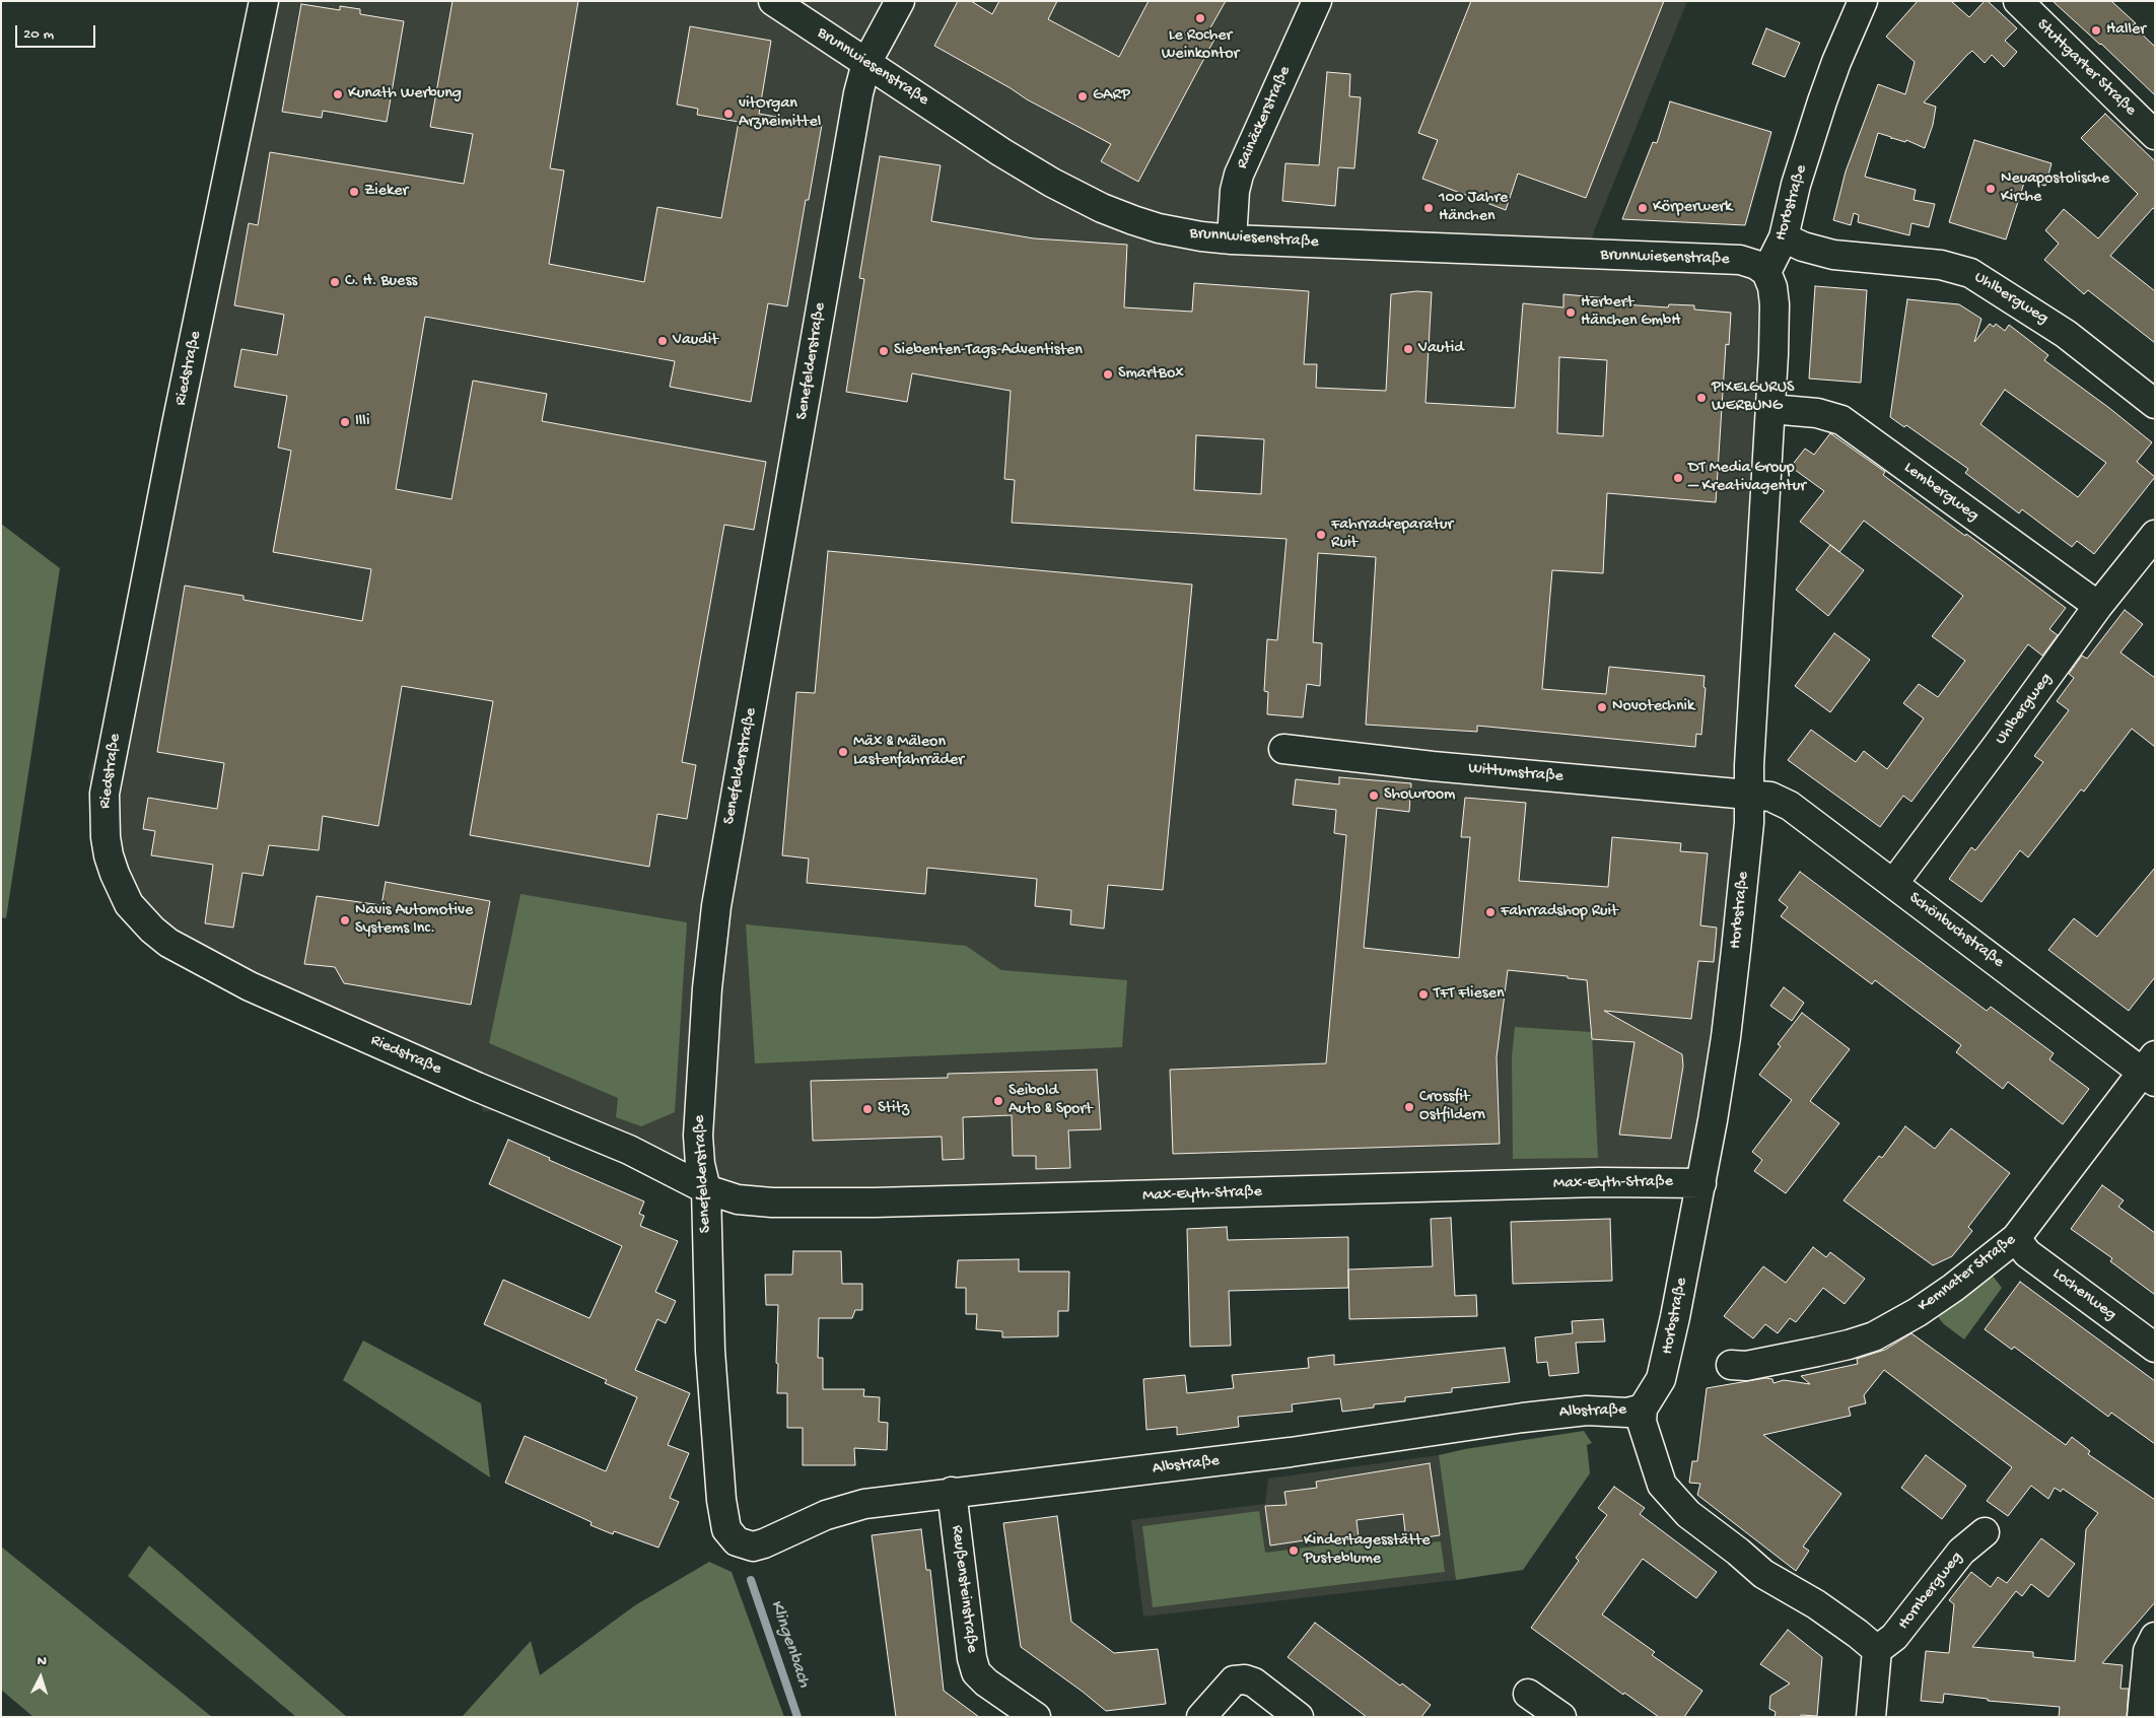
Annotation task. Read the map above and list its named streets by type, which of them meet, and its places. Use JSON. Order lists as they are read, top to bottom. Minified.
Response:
{"streets":{"street":["Brunnwiesenstraße","Stuttgarter Straße","Rainäckerstraße","Horbstraße","Uhlbergweg","Senefelderstraße","Riedstraße","Lembergweg","Wittumstraße","Schönbuchstraße","Max-Eyth-Straße","Kemnater Straße","Lochenweg","Albstraße","Reußensteinstraße","Hornbergweg"]},"crossings":[["Brunnwiesenstraße","Rainäckerstraße"],["Brunnwiesenstraße","Horbstraße"],["Brunnwiesenstraße","Senefelderstraße"],["Horbstraße","Uhlbergweg"],["Horbstraße","Lembergweg"],["Horbstraße","Wittumstraße"],["Horbstraße","Schönbuchstraße"],["Horbstraße","Max-Eyth-Straße"],["Horbstraße","Albstraße"],["Uhlbergweg","Lembergweg"],["Uhlbergweg","Schönbuchstraße"],["Senefelderstraße","Riedstraße"],["Senefelderstraße","Max-Eyth-Straße"],["Senefelderstraße","Albstraße"],["Riedstraße","Max-Eyth-Straße"],["Wittumstraße","Schönbuchstraße"],["Schönbuchstraße","Kemnater Straße"],["Kemnater Straße","Lochenweg"],["Albstraße","Reußensteinstraße"]],"water":["Klingenbach"],"places":["Le Rocher Weinkontor","Haller","Kunath Werbung","GARP","vitOrgan Arzneimittel","Neuapostolische Kirche","Zieker","100 Jahre Hänchen","Körperwerk","C. H. Buess","Herbert Hänchen GmbH","Vaudit","Vautid","Siebenten-Tags-Adventisten","SmartBox","PIXELGURUS WERBUNG","Illi","DT Media Group – Kreativagentur","Fahrradreparatur Ruit","Novotechnik","Mäx & Mäleon Lastenfahrräder","Showroom","Fahrradshop Ruit","Navis Automotive Systems Inc.","TFT Fliesen","Seibold Auto & Sport","Crossfit Ostfildern","Stitz","Kindertagesstätte Pusteblume"],"scale_bar":"20 m","north":"top"}
